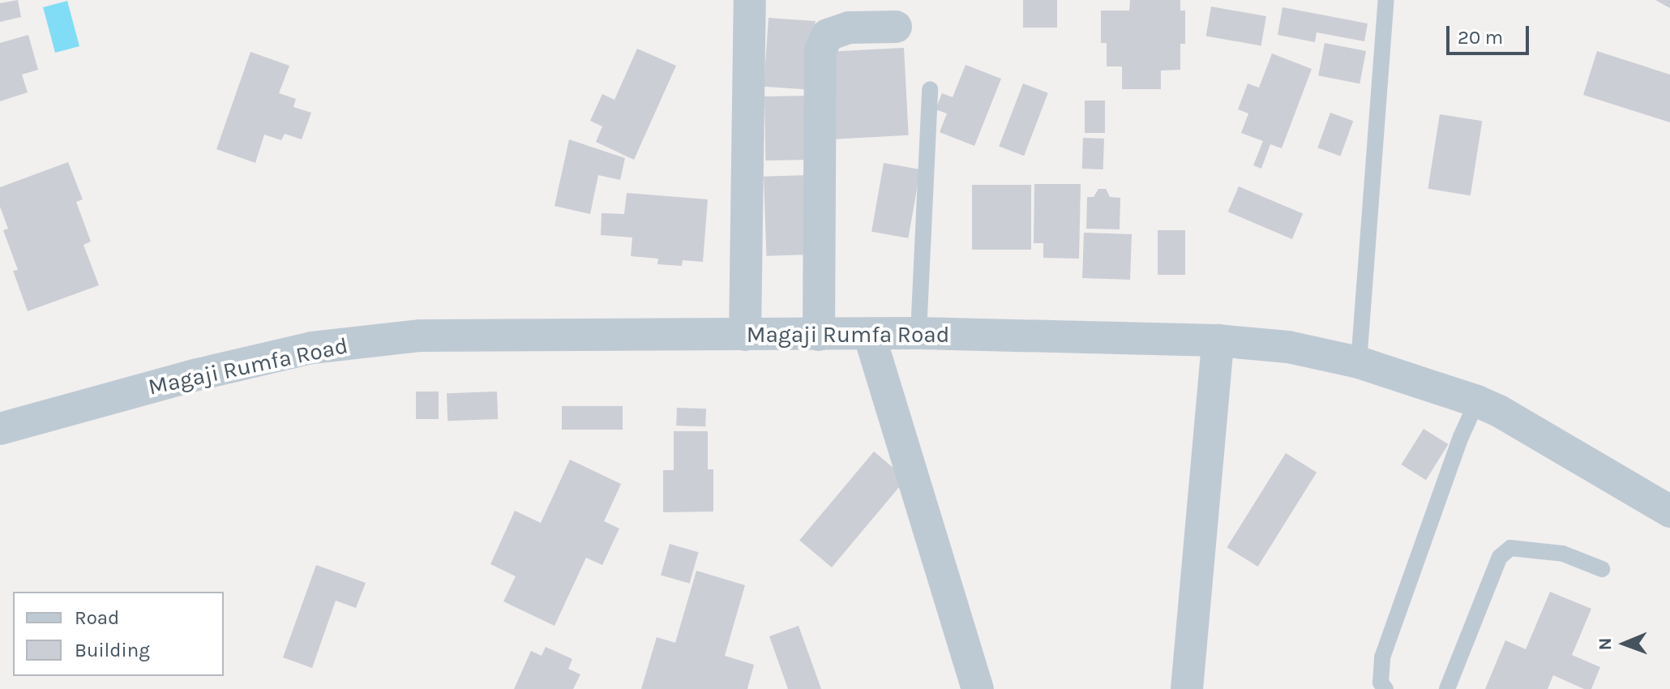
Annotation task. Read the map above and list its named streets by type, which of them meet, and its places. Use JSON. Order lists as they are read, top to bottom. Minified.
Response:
{"streets":{"street":["Magaji Rumfa Road"]},"legend":["Road","Building"],"scale_bar":"20 m","north":"left"}
